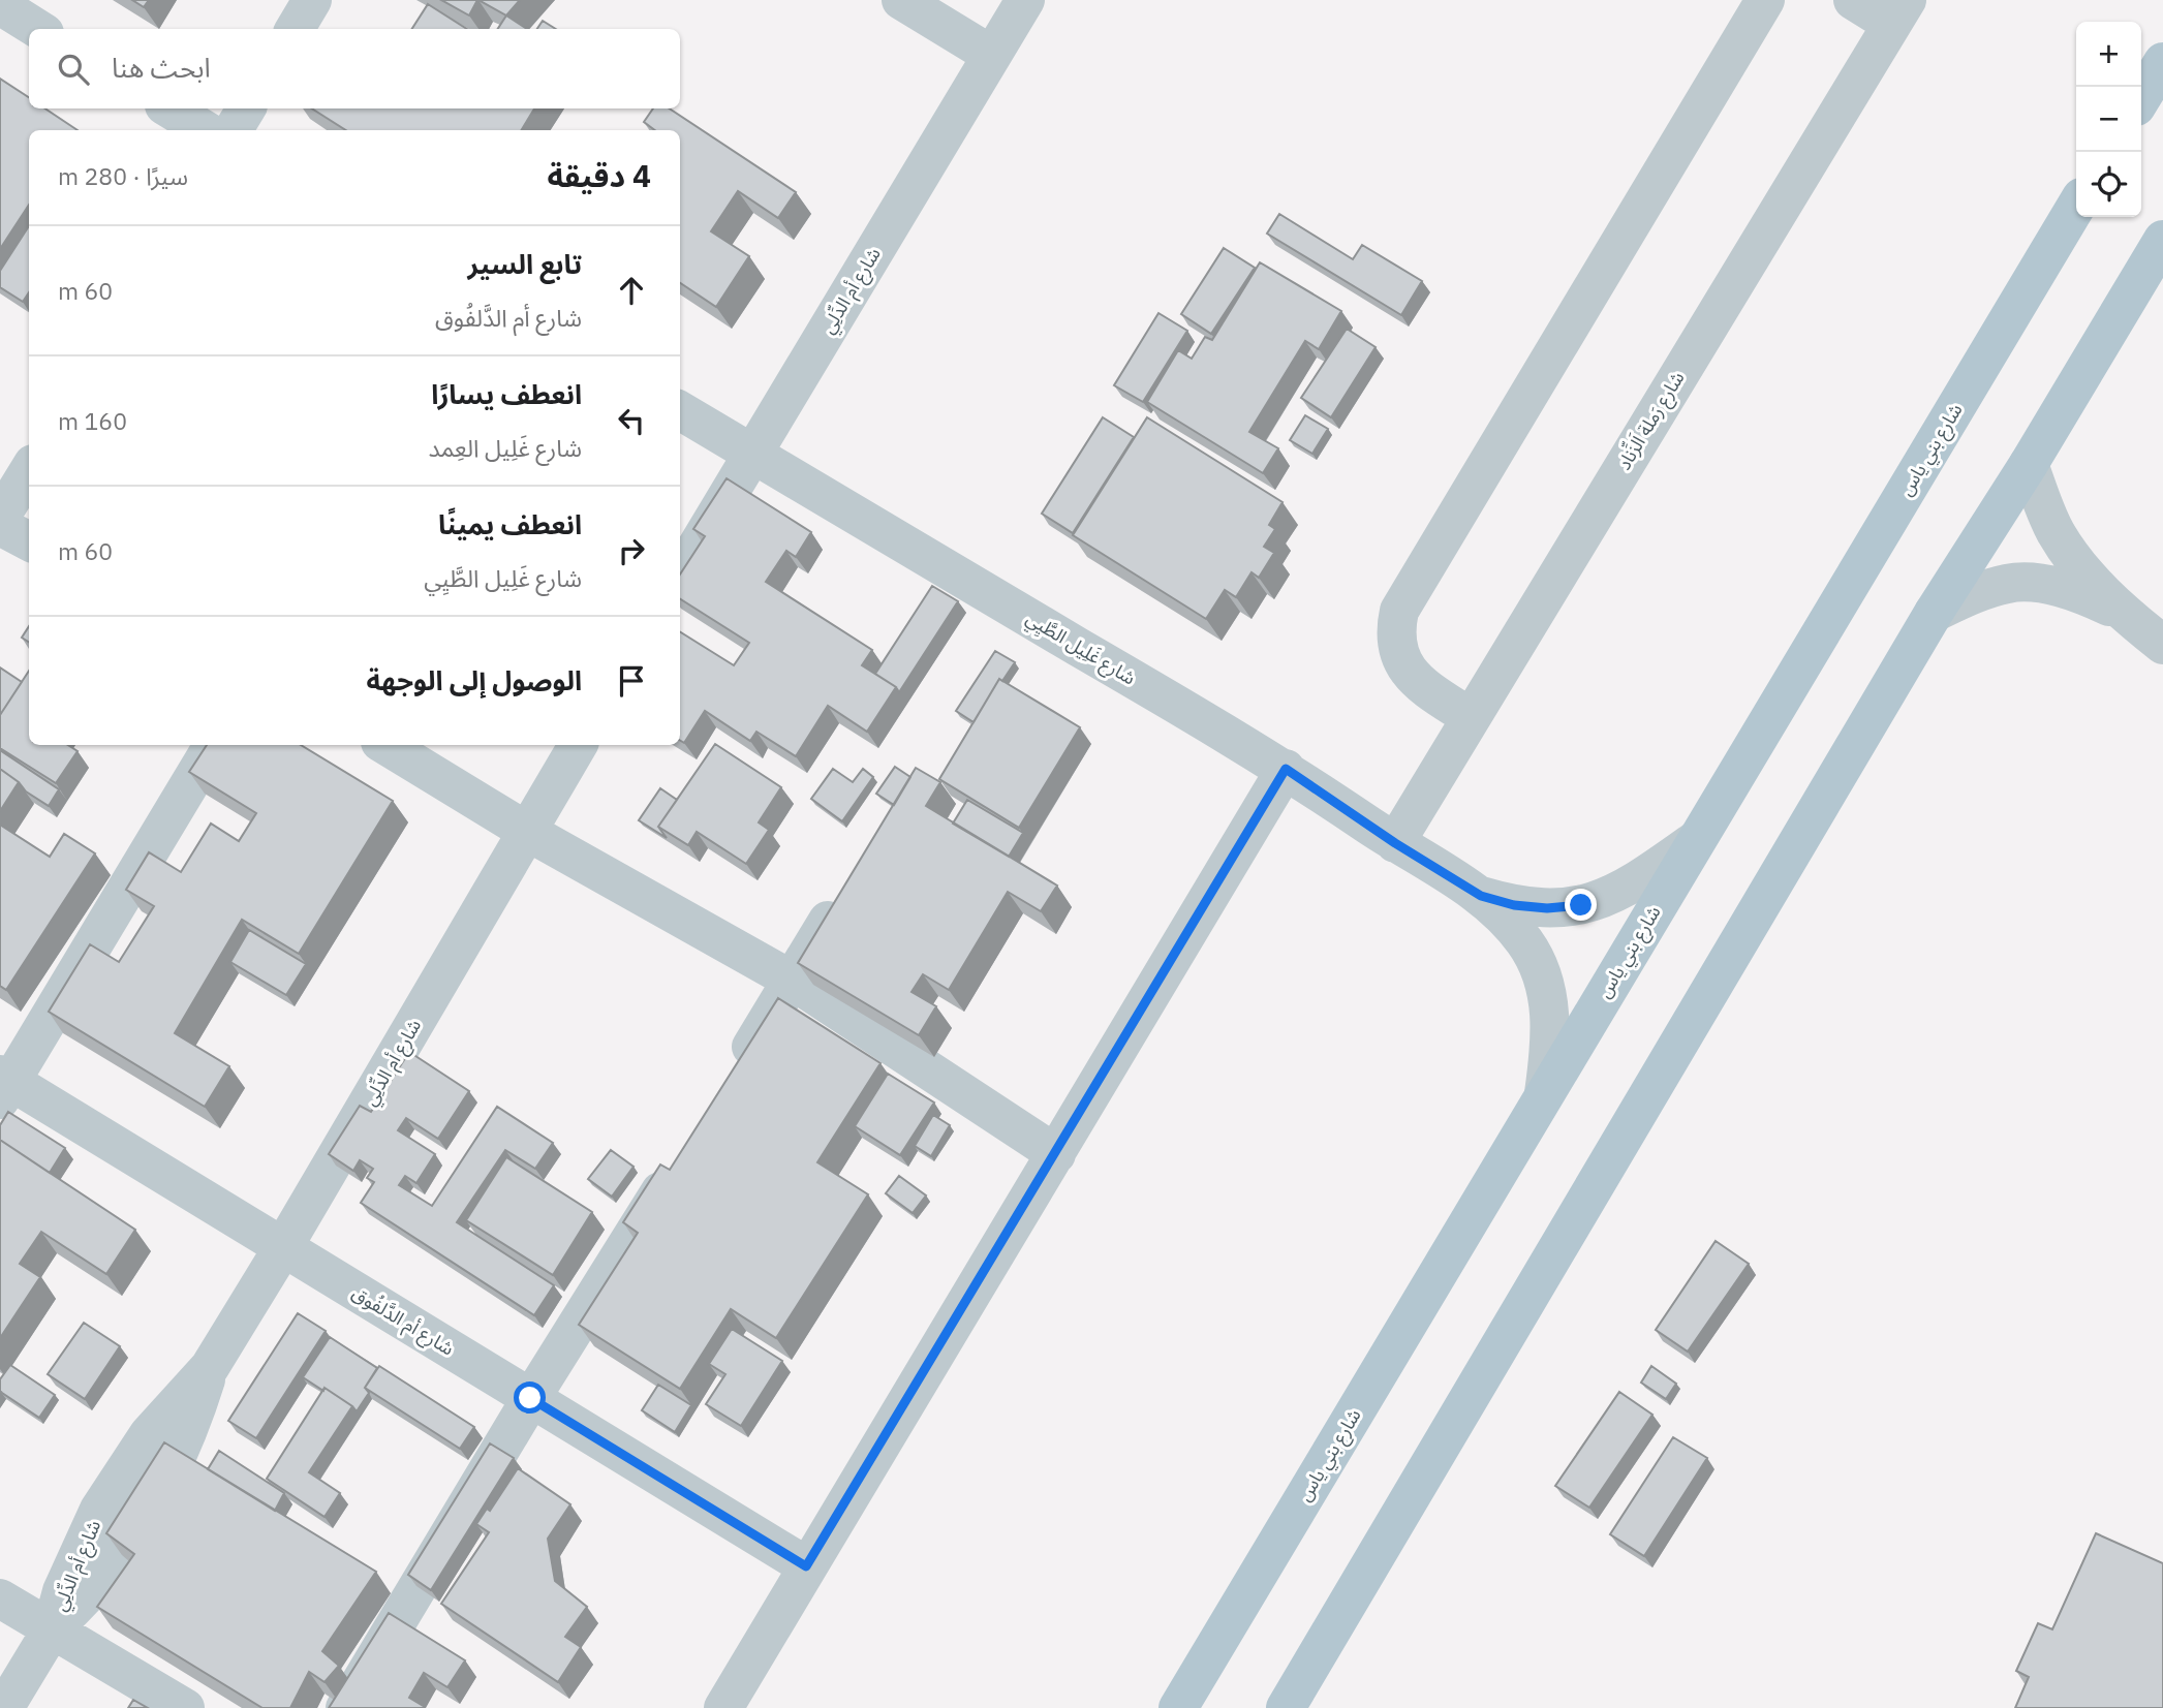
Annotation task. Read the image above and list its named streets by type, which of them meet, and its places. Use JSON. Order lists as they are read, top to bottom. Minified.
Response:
{"streets":{"main road":["شارع بني ياس"],"street":["شارع أم الدِّلِي","شارع رَملة اَلزِّناد","شارع غَلِيل الطَّيِي","شارع أم الدَّلفُوق"]},"crossings":[["شارع أم الدِّلِي","شارع غَلِيل الطَّيِي"],["شارع أم الدِّلِي","شارع أم الدَّلفُوق"],["شارع رَملة اَلزِّناد","شارع غَلِيل الطَّيِي"],["شارع بني ياس","شارع غَلِيل الطَّيِي"]],"page":{"map_buttons":["+","−"],"search":"ابحث هنا","heading":["4 دقيقة","سيرًا · 280 m"],"list":[["تابع السير","شارع أم الدَّلفُوق","60 m"],["انعطف يسارًا","شارع غَلِيل العِمد","160 m"],["انعطف يمينًا","شارع غَلِيل الطَّيِي","60 m"],"الوصول إلى الوجهة"]}}
